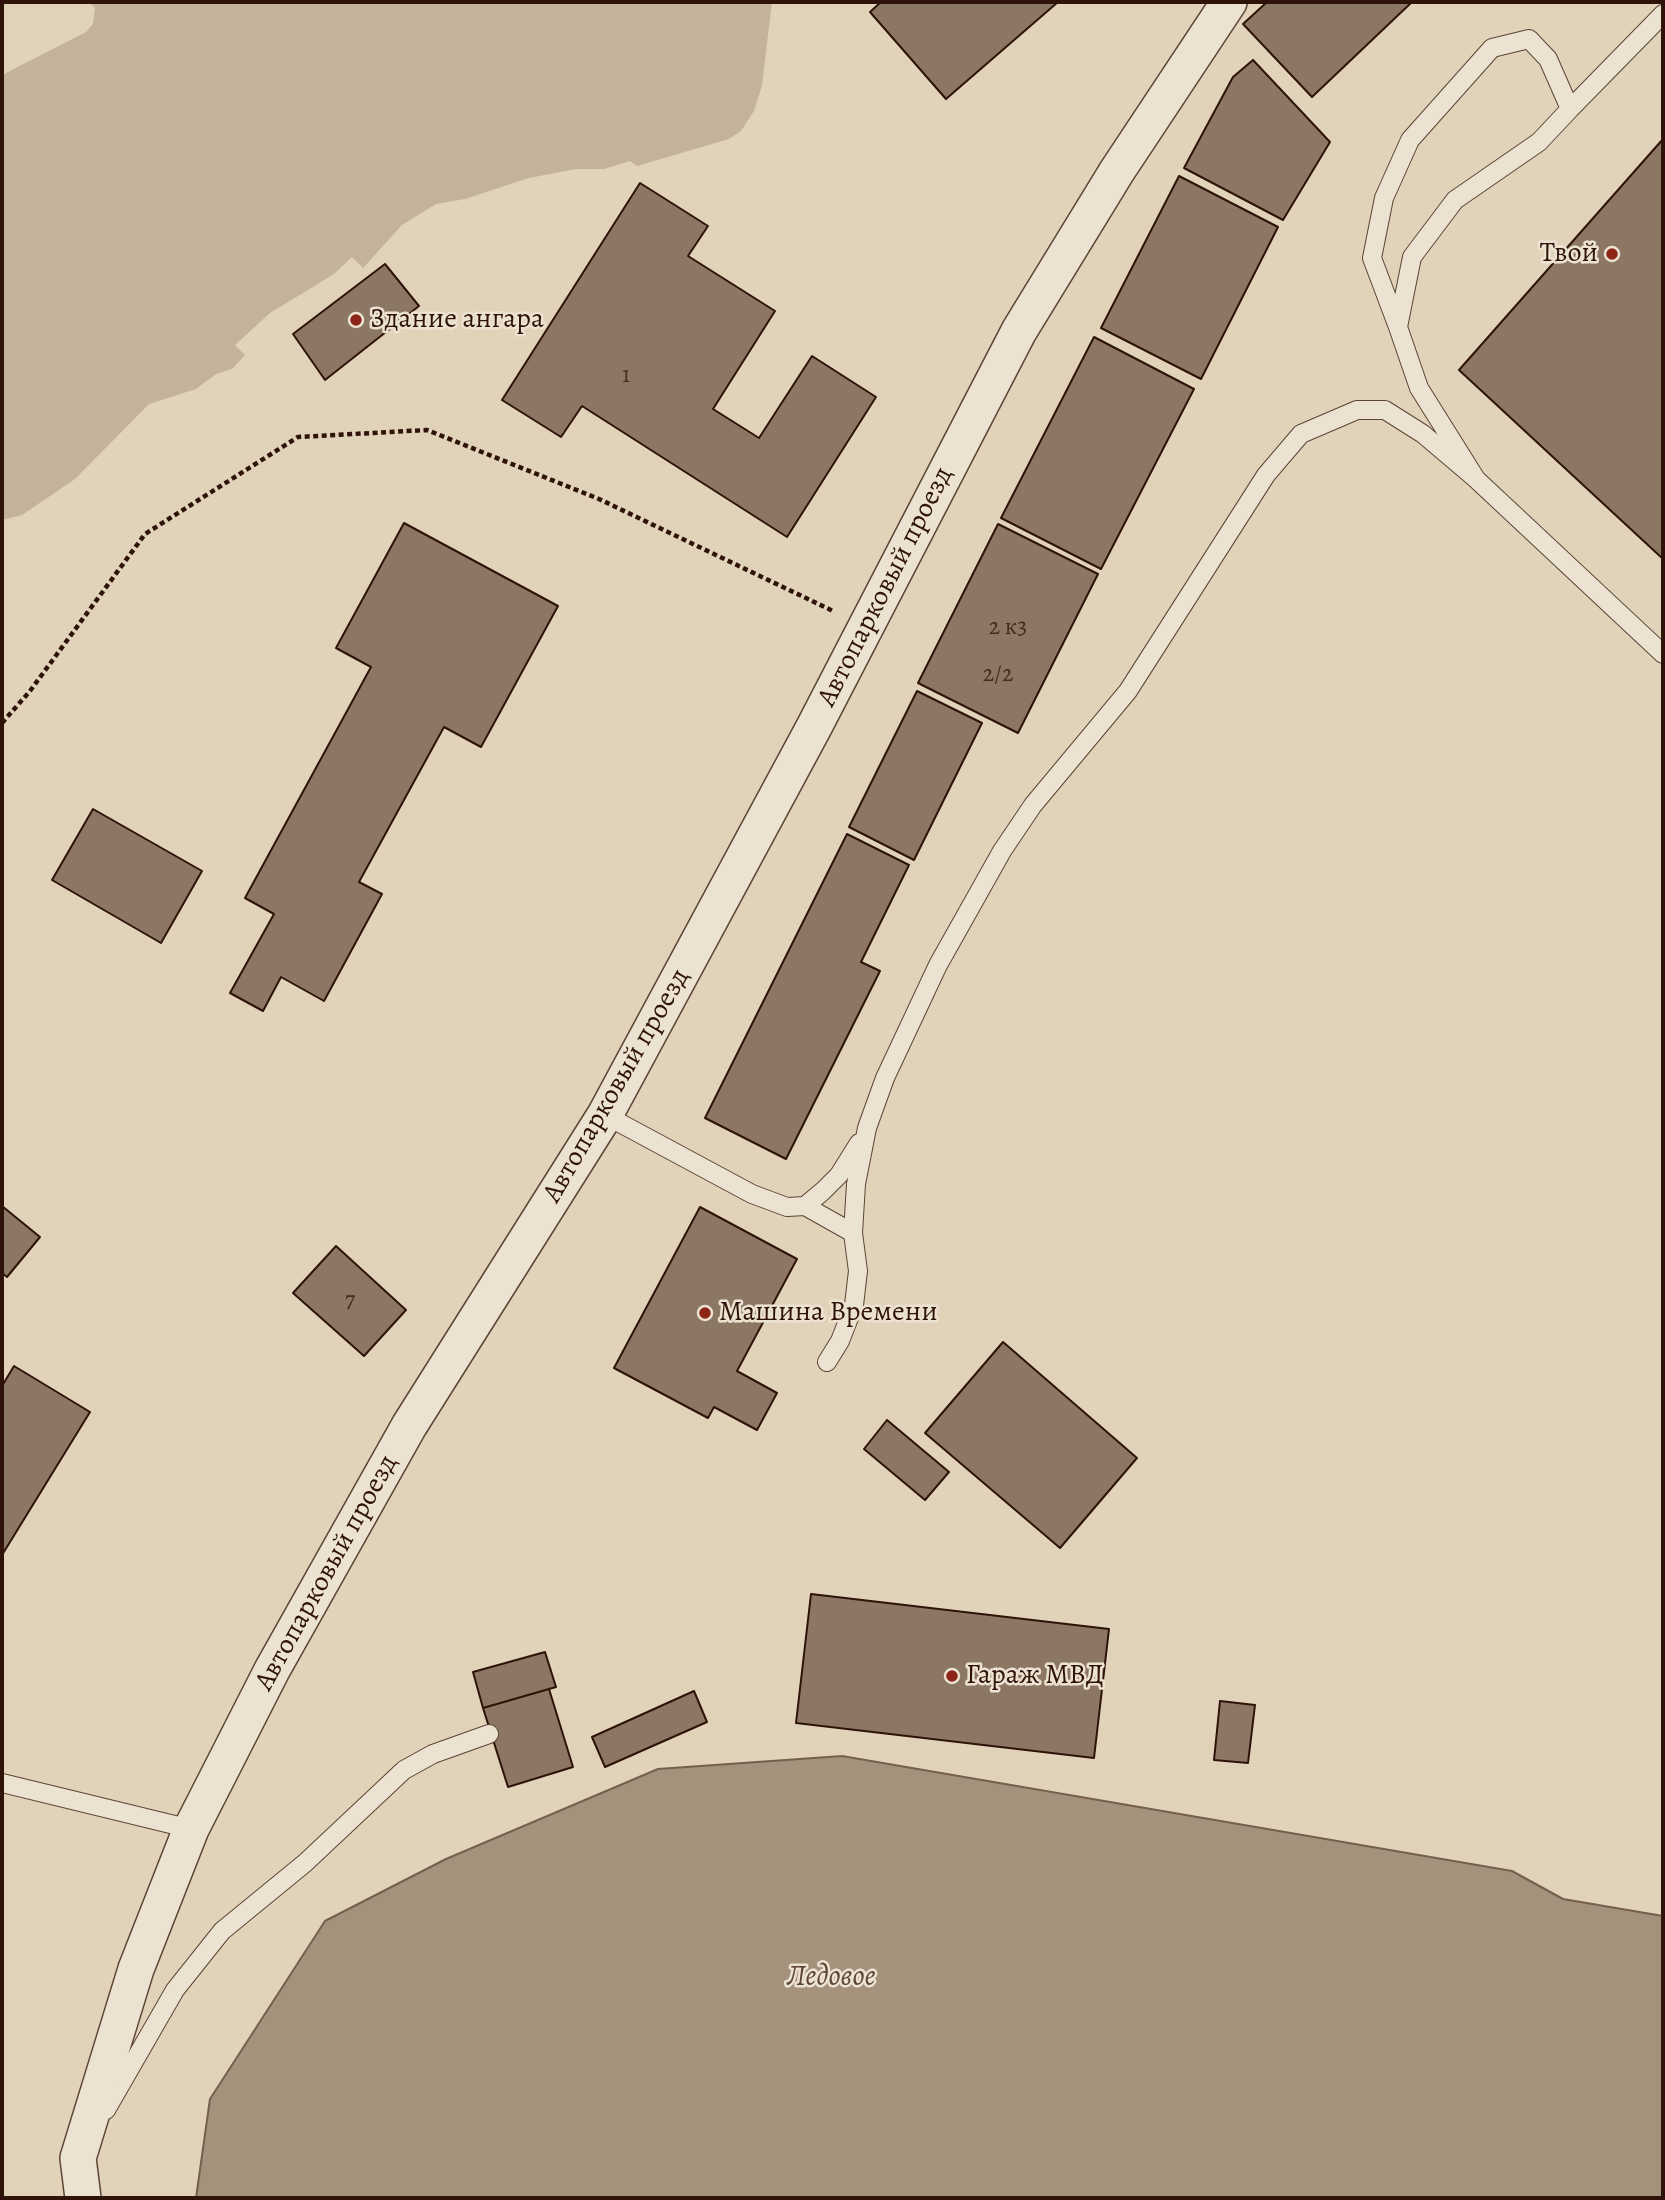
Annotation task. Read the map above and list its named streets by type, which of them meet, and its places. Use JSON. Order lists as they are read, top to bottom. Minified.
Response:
{"streets":{"street":["Автопарковый проезд"]},"water":["Ледовое"],"places":["Твой","Здание ангара","Машина Времени","Гараж МВД"],"house_numbers":["1","2 к3","2/2","7"]}
